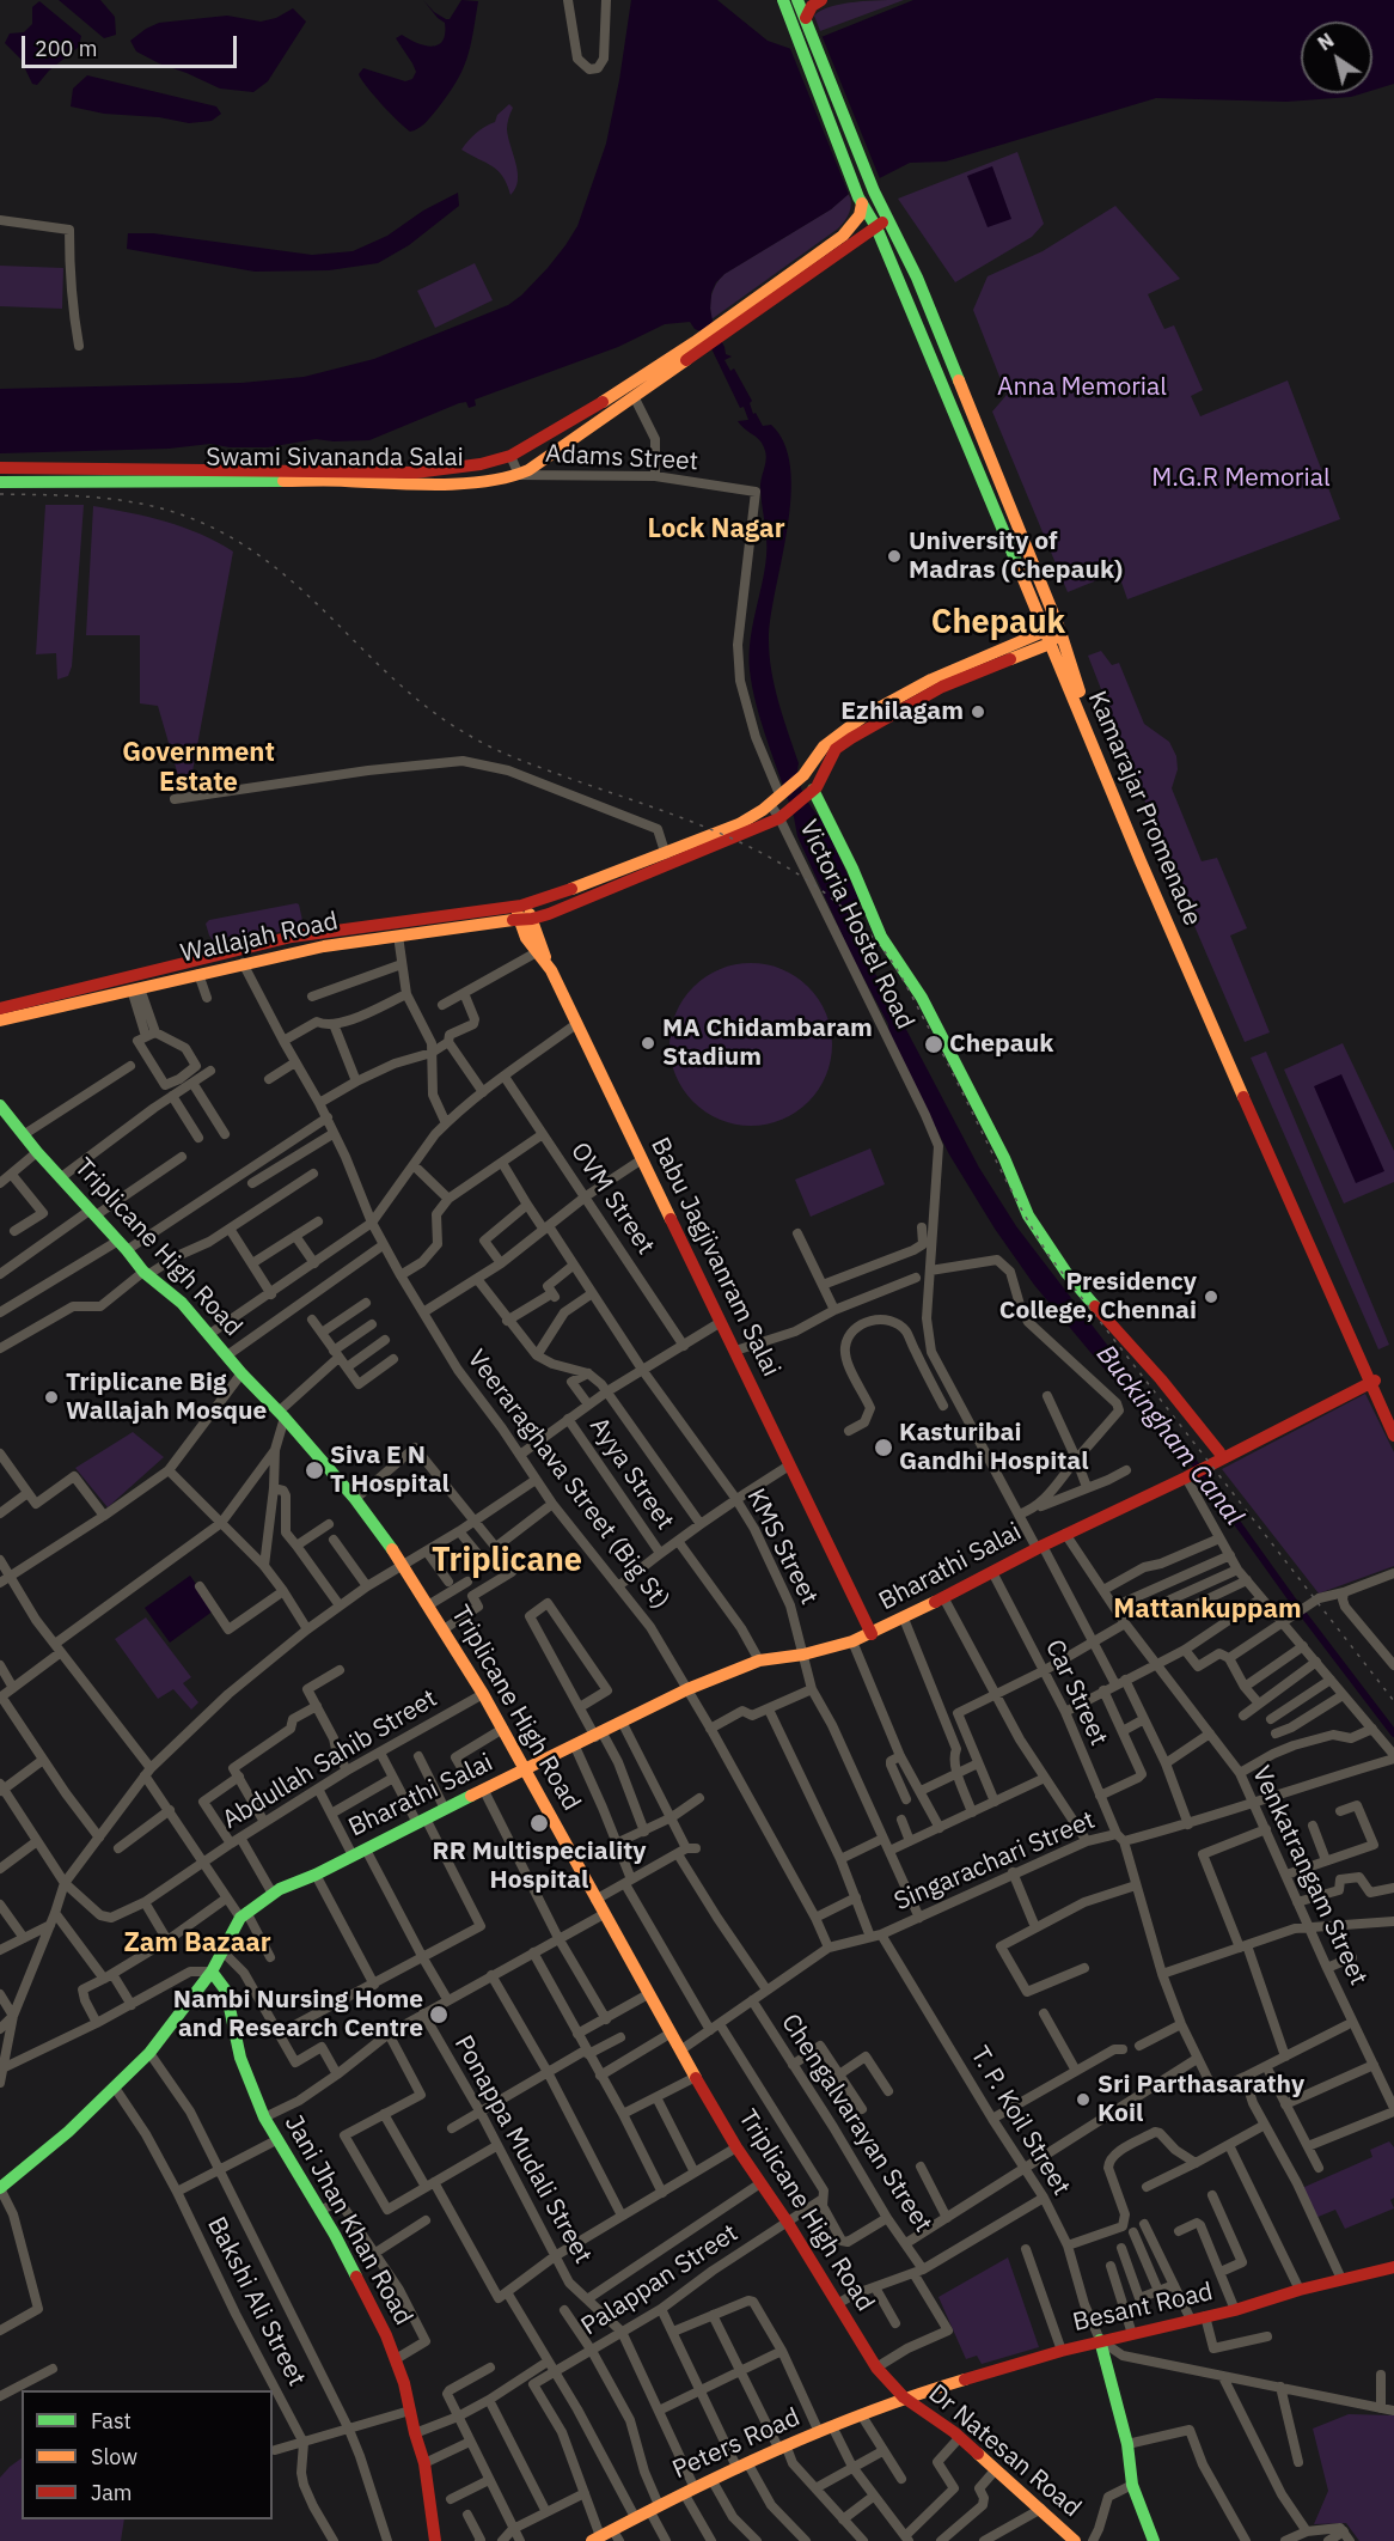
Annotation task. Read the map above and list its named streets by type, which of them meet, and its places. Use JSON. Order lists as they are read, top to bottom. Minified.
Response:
{"streets":{"main road":["Swami Sivananda Salai","Kamarajar Promenade","Wallajah Road","Triplicane High Road","Babu Jagjivanram Salai","Bharathi Salai","Jani Jhan Khan Road","Besant Road","Peters Road","Dr Natesan Road"],"street":["Adams Street","Victoria Hostel Road","OVM Street","Ayya Street","Veeraraghava Street (Big St)","KMS Street","Car Street","Abdullah Sahib Street","Singarachari Street","Venkatrangam Street","T. P. Koil Street","Chengalvarayan Street","Ponappa Mudali Street","Palappan Street","Bakshi Ali Street"]},"crossings":[["Swami Sivananda Salai","Adams Street"],["Swami Sivananda Salai","Kamarajar Promenade"],["Adams Street","Victoria Hostel Road"],["Adams Street","Wallajah Road"],["Kamarajar Promenade","Wallajah Road"],["Kamarajar Promenade","Bharathi Salai"],["Victoria Hostel Road","Wallajah Road"],["Victoria Hostel Road","Bharathi Salai"],["Wallajah Road","Babu Jagjivanram Salai"],["Wallajah Road","Veeraraghava Street (Big St)"],["Triplicane High Road","Bharathi Salai"],["Triplicane High Road","Abdullah Sahib Street"],["Triplicane High Road","Singarachari Street"],["Triplicane High Road","Chengalvarayan Street"],["Triplicane High Road","Palappan Street"],["Triplicane High Road","Besant Road"],["Triplicane High Road","Peters Road"],["Triplicane High Road","Dr Natesan Road"],["Babu Jagjivanram Salai","Bharathi Salai"],["Veeraraghava Street (Big St)","Bharathi Salai"],["Veeraraghava Street (Big St)","Singarachari Street"],["KMS Street","Bharathi Salai"],["KMS Street","Singarachari Street"],["Bharathi Salai","Car Street"],["Bharathi Salai","Venkatrangam Street"],["Bharathi Salai","Jani Jhan Khan Road"],["Bharathi Salai","Bakshi Ali Street"],["Car Street","Singarachari Street"],["Singarachari Street","Venkatrangam Street"],["Singarachari Street","T. P. Koil Street"],["Singarachari Street","Chengalvarayan Street"],["T. P. Koil Street","Besant Road"],["Ponappa Mudali Street","Palappan Street"],["Besant Road","Peters Road"],["Besant Road","Dr Natesan Road"],["Peters Road","Dr Natesan Road"]],"districts":["Lock Nagar","Chepauk","Government Estate","Triplicane","Mattankuppam","Zam Bazaar"],"water":["Buckingham Canal"],"parks":["Anna Memorial","M.G.R Memorial"],"places":["University of Madras (Chepauk)","Ezhilagam","MA Chidambaram Stadium","Chepauk","Presidency College, Chennai","Triplicane Big Wallajah Mosque","Kasturibai Gandhi Hospital","Siva E N T Hospital","RR Multispeciality Hospital","Nambi Nursing Home and Research Centre","Sri Parthasarathy Koil"],"legend":["Fast","Slow","Jam"],"scale_bar":"200 m","north":"top left"}
